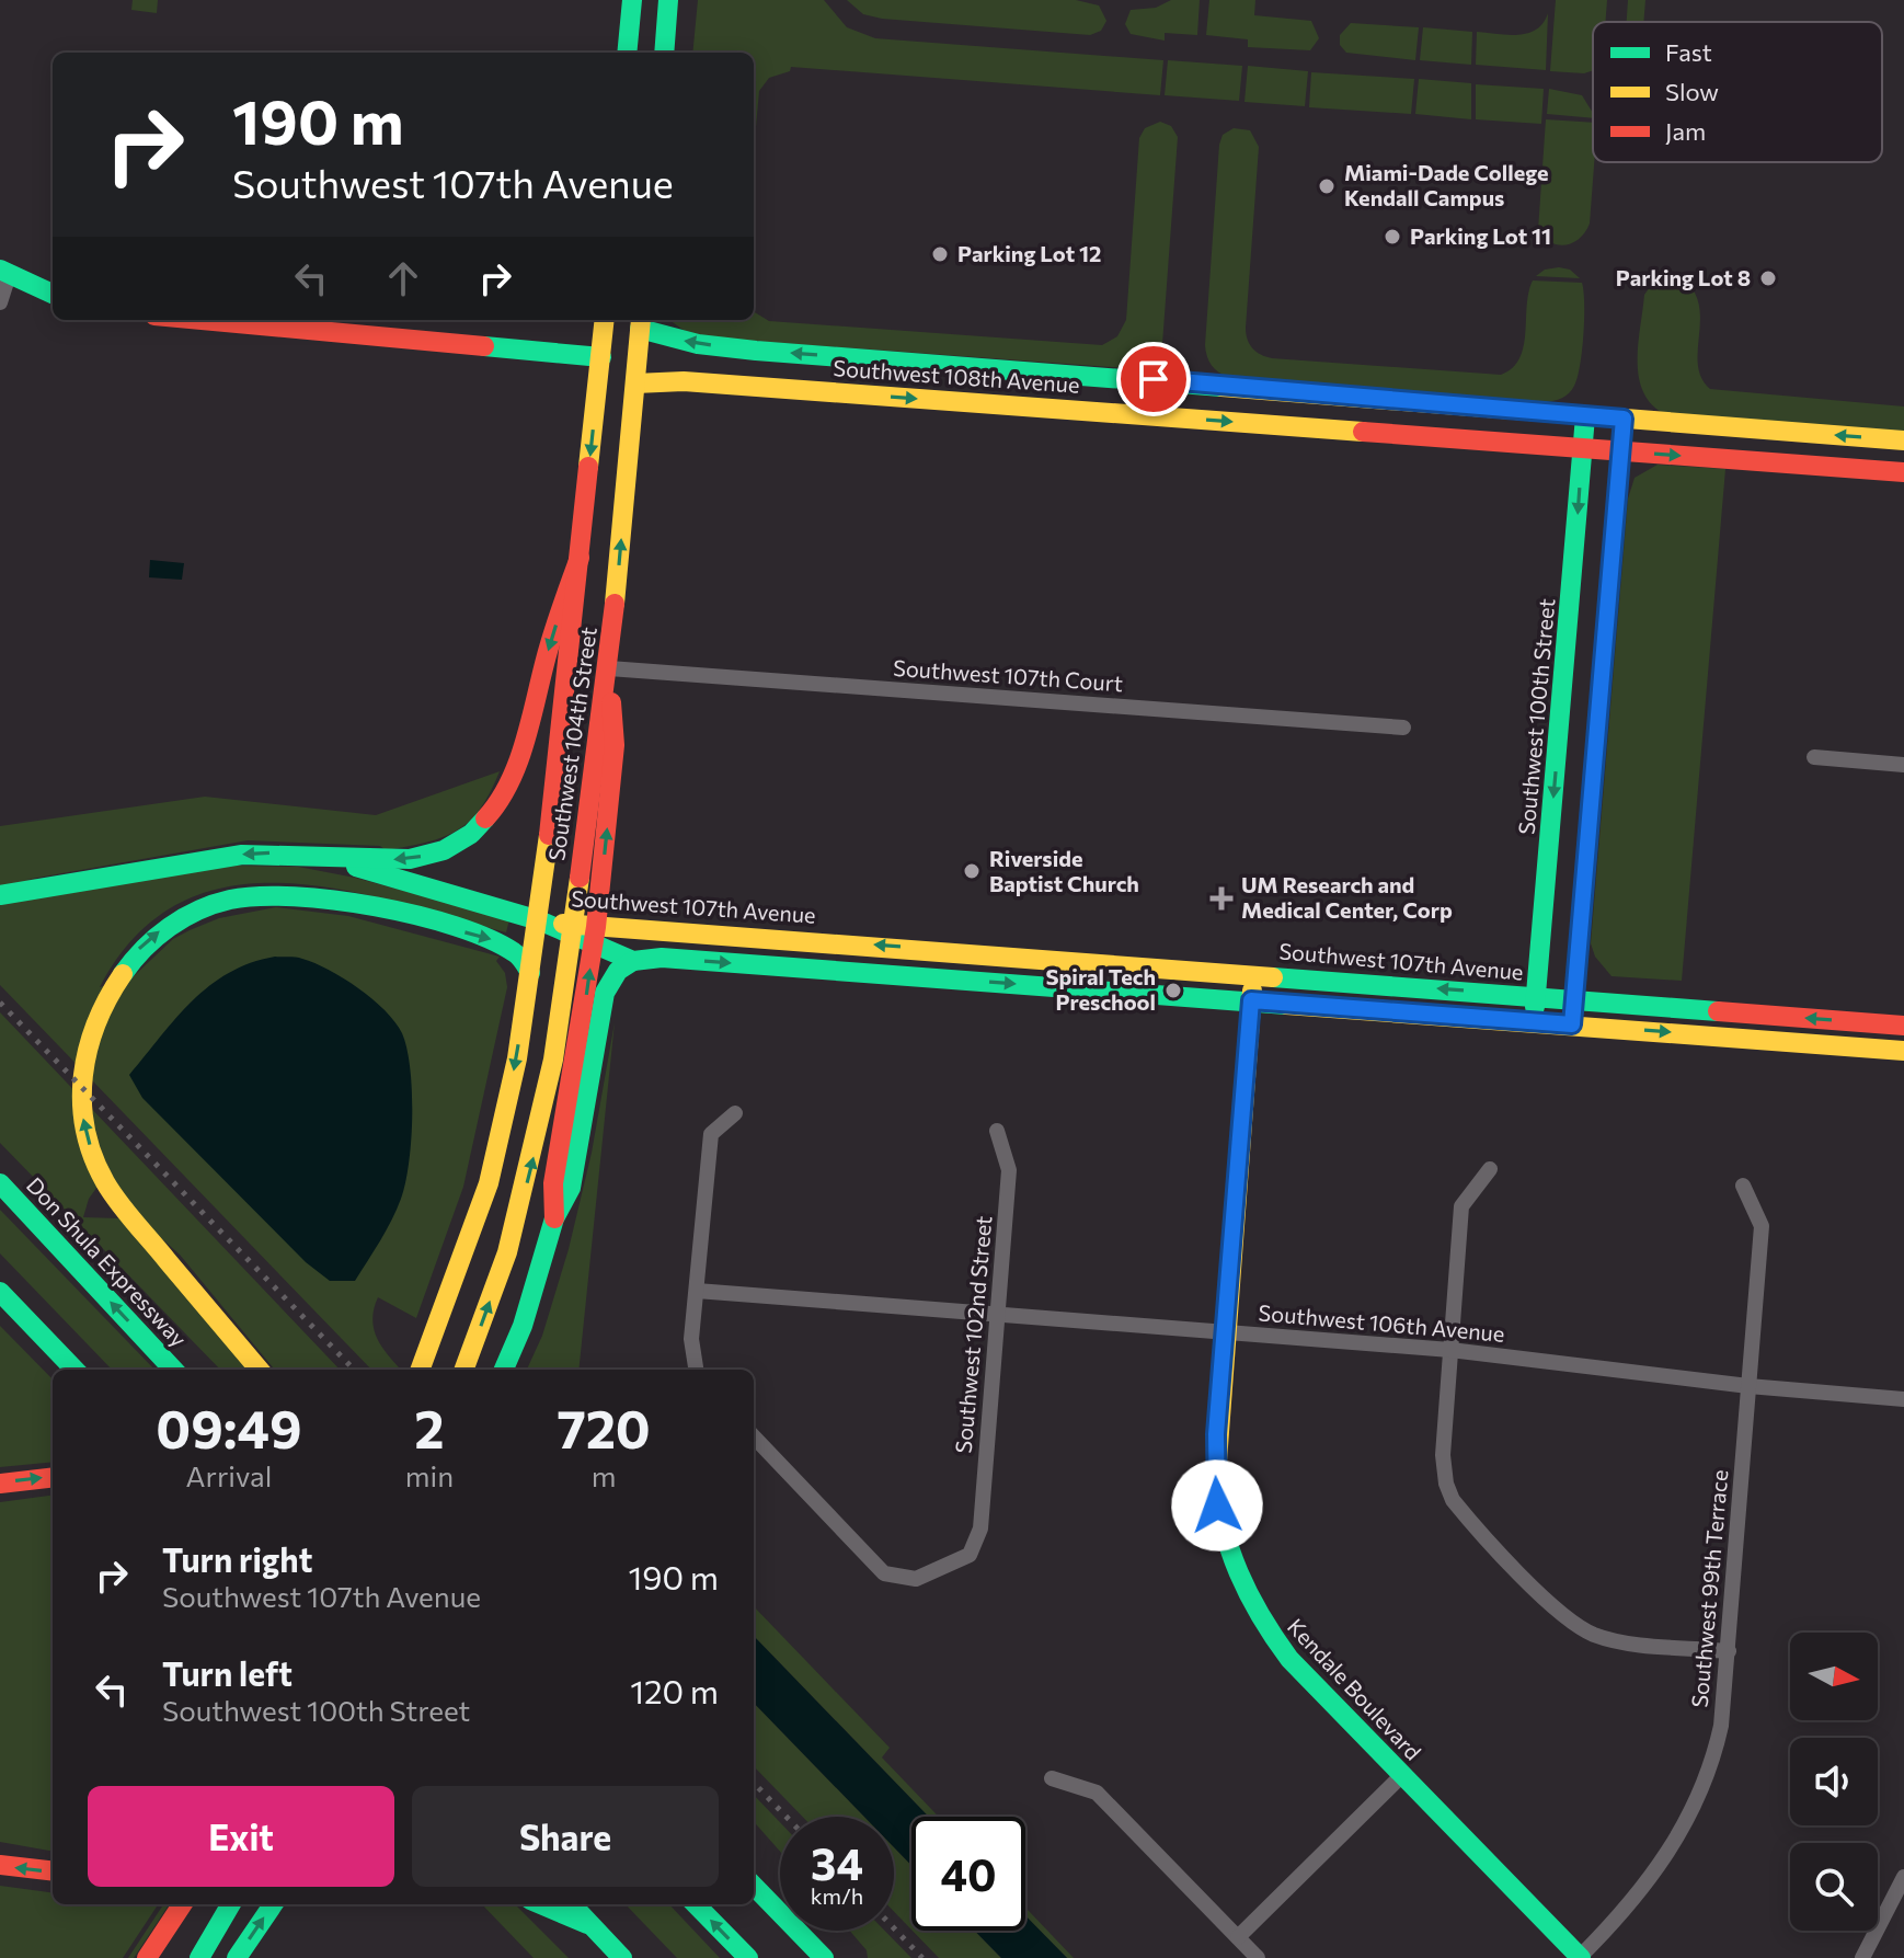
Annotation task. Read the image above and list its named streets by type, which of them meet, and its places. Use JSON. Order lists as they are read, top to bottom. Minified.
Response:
{"streets":{"main road":["Southwest 108th Avenue","Southwest 100th Street","Southwest 104th Street","Southwest 107th Avenue","Don Shula Expressway","Kendale Boulevard"],"street":["Southwest 107th Court","Southwest 106th Avenue","Southwest 102nd Street","Southwest 99th Terrace"]},"crossings":[["Southwest 108th Avenue","Southwest 100th Street"],["Southwest 108th Avenue","Southwest 104th Street"],["Southwest 107th Court","Southwest 104th Street"],["Southwest 100th Street","Southwest 107th Avenue"],["Southwest 104th Street","Southwest 107th Avenue"],["Southwest 107th Avenue","Kendale Boulevard"],["Southwest 106th Avenue","Southwest 102nd Street"],["Southwest 106th Avenue","Southwest 99th Terrace"],["Southwest 106th Avenue","Kendale Boulevard"],["Southwest 99th Terrace","Kendale Boulevard"]],"places":{"other":["Miami-Dade College Kendall Campus","Parking Lot 11","Parking Lot 12","Parking Lot 8","Riverside Baptist Church","Spiral Tech Preschool"],"health":["UM Research and Medical Center, Corp"]},"legend":["Fast","Slow","Jam"],"north":"right","page":{"turn":["190 m","Southwest 107th Avenue"],"eta":["09:49","Arrival","2","min","720","m"],"list":[{"name":"Turn right","note":"Southwest 107th Avenue","value":"190 m"},{"name":"Turn left","note":"Southwest 100th Street","value":"120 m"}],"buttons":["Exit","Share"],"speed":"34 km/h","limit":"40"}}
